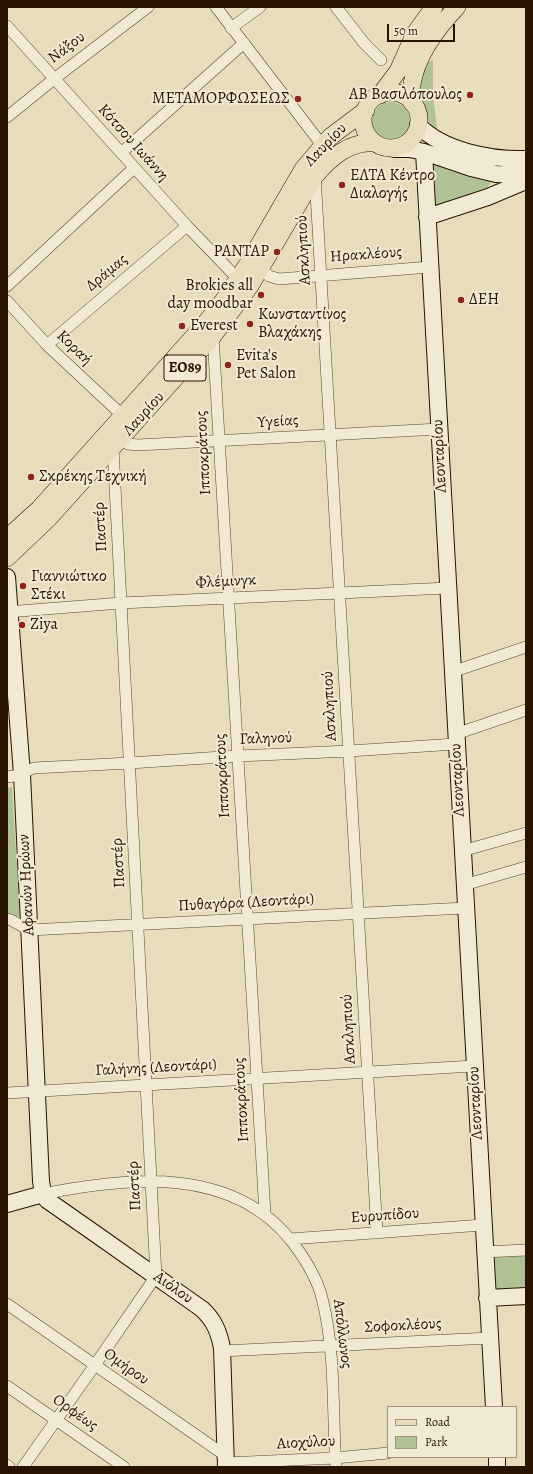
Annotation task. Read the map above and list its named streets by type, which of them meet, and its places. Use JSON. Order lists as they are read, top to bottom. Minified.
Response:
{"streets":{"main road":["Λαυρίου","ΕΟ89"],"street":["Νάξου","Κότσου Ιωάννη","Ασκληπιού","Ηρακλέους","Δράμας","Κοραή","Υγείας","Ιπποκράτους","Λεονταρίου","Παστέρ","Φλέμινγκ","Γαληνού","Αφανών Ηρώων","Πυθαγόρα (Λεοντάρι)","Γαλήνης (Λεοντάρι)","Ευρυπίδου","Αιόλου","Σοφοκλέους","Απόλλωνος","Ομήρου","Ορφέως","Αιοχύλου"]},"crossings":[["Νάξου","Κότσου Ιωάννη"],["Κότσου Ιωάννη","Λαυρίου"],["Κότσου Ιωάννη","Δράμας"],["Λαυρίου","Ασκληπιού"],["Λαυρίου","Ηρακλέους"],["Λαυρίου","Κοραή"],["Λαυρίου","Υγείας"],["Λαυρίου","Ιπποκράτους"],["Λαυρίου","Παστέρ"],["Ασκληπιού","Ηρακλέους"],["Ασκληπιού","Υγείας"],["Ασκληπιού","Φλέμινγκ"],["Ασκληπιού","Γαληνού"],["Ασκληπιού","Πυθαγόρα (Λεοντάρι)"],["Ασκληπιού","Γαλήνης (Λεοντάρι)"],["Ασκληπιού","Ευρυπίδου"],["Ηρακλέους","Λεονταρίου"],["Δράμας","Κοραή"],["Υγείας","Ιπποκράτους"],["Υγείας","Λεονταρίου"],["Υγείας","Παστέρ"],["Ιπποκράτους","Φλέμινγκ"],["Ιπποκράτους","Γαληνού"],["Ιπποκράτους","Πυθαγόρα (Λεοντάρι)"],["Ιπποκράτους","Γαλήνης (Λεοντάρι)"],["Ιπποκράτους","Απόλλωνος"],["Λεονταρίου","Φλέμινγκ"],["Λεονταρίου","Γαληνού"],["Λεονταρίου","Πυθαγόρα (Λεοντάρι)"],["Λεονταρίου","Γαλήνης (Λεοντάρι)"],["Λεονταρίου","Ευρυπίδου"],["Λεονταρίου","Σοφοκλέους"],["Παστέρ","Φλέμινγκ"],["Παστέρ","Γαληνού"],["Παστέρ","Πυθαγόρα (Λεοντάρι)"],["Παστέρ","Γαλήνης (Λεοντάρι)"],["Παστέρ","Αιόλου"],["Παστέρ","Απόλλωνος"],["Φλέμινγκ","Αφανών Ηρώων"],["Γαληνού","Αφανών Ηρώων"],["Αφανών Ηρώων","Πυθαγόρα (Λεοντάρι)"],["Αφανών Ηρώων","Γαλήνης (Λεοντάρι)"],["Αφανών Ηρώων","Αιόλου"],["Αφανών Ηρώων","Απόλλωνος"],["Ευρυπίδου","Απόλλωνος"],["Αιόλου","Σοφοκλέους"],["Αιόλου","Απόλλωνος"],["Αιόλου","Ομήρου"],["Αιόλου","Αιοχύλου"],["Σοφοκλέους","Απόλλωνος"],["Απόλλωνος","Αιοχύλου"],["Ομήρου","Αιοχύλου"]],"places":["ΑΒ Βασιλόπουλος","ΜΕΤΑΜΟΡΦΩΣΕΩΣ","ΕΛΤΑ Κέντρο Διαλογής","ΡΑΝΤΑΡ","Brokies all day moodbar","ΔΕΗ","Κωνσταντίνος Βλαχάκης","Everest","Evita's Pet Salon","Σκρέκης Τεχνική","Γιαννιώτικο Στέκι","Ziya"],"legend":["Road","Park"],"scale_bar":"50 m"}
